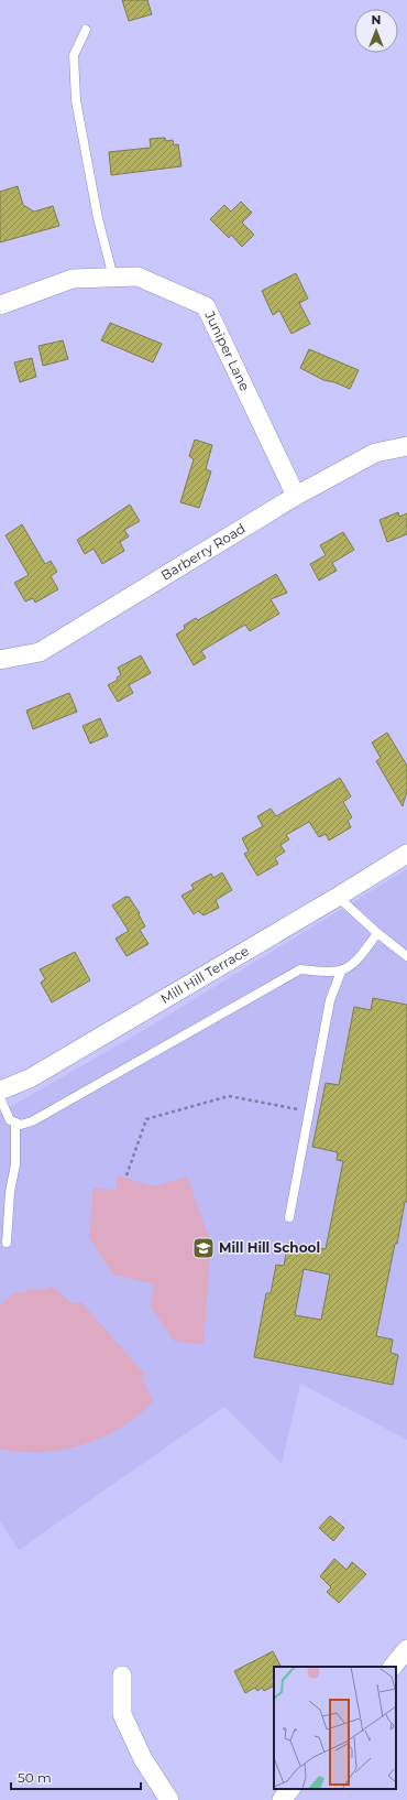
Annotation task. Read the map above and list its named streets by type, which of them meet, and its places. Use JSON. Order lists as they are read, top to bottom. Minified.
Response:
{"streets":{"street":["Juniper Lane","Barberry Road","Mill Hill Terrace"]},"crossings":[["Juniper Lane","Barberry Road"]],"places":{"school or university":["Mill Hill School"]},"scale_bar":"50 m","north":"top"}
